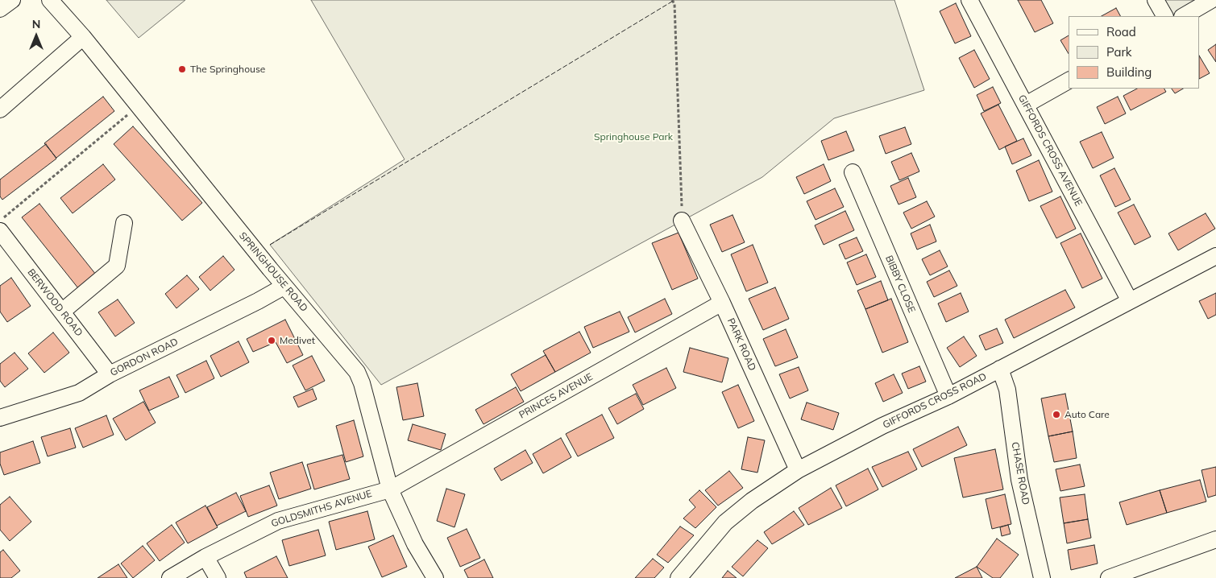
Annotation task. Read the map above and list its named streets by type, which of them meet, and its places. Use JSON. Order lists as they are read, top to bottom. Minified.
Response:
{"streets":{"street":["GIFFORDS CROSS AVENUE","SPRINGHOUSE ROAD","BIBBY CLOSE","BERWOOD ROAD","PARK ROAD","GORDON ROAD","PRINCES AVENUE","GIFFORDS CROSS ROAD","CHASE ROAD","GOLDSMITHS AVENUE"]},"crossings":[["GIFFORDS CROSS AVENUE","GIFFORDS CROSS ROAD"],["SPRINGHOUSE ROAD","GORDON ROAD"],["SPRINGHOUSE ROAD","PRINCES AVENUE"],["SPRINGHOUSE ROAD","GOLDSMITHS AVENUE"],["BIBBY CLOSE","GIFFORDS CROSS ROAD"],["BERWOOD ROAD","GORDON ROAD"],["PARK ROAD","PRINCES AVENUE"],["PARK ROAD","GIFFORDS CROSS ROAD"],["PRINCES AVENUE","GOLDSMITHS AVENUE"],["GIFFORDS CROSS ROAD","CHASE ROAD"]],"parks":["Springhouse Park"],"places":["The Springhouse","Medivet","Auto Care"],"legend":["Road","Park","Building"],"north":"top"}
